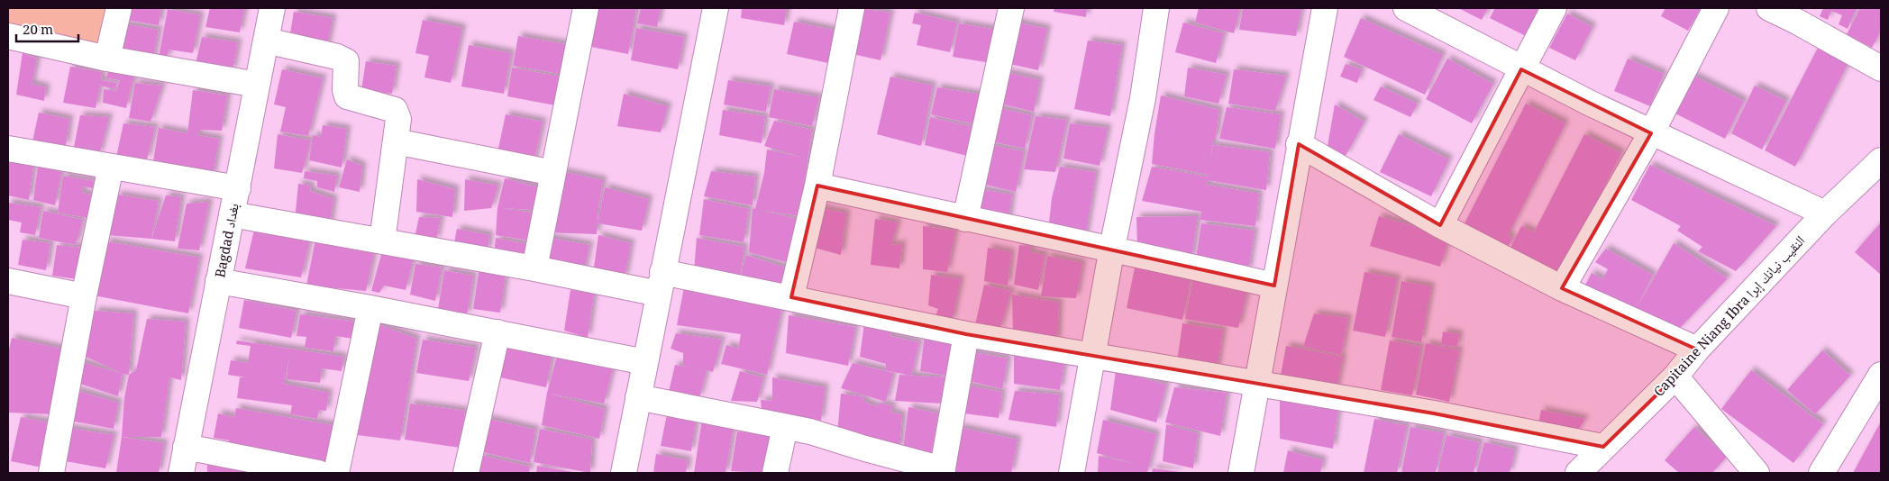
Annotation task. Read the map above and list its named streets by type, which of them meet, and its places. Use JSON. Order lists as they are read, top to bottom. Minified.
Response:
{"streets":{"street":["Bagdad بغداد","Capitaine Niang Ibra النقيب نيانك إبرا"]},"scale_bar":"20 m"}
